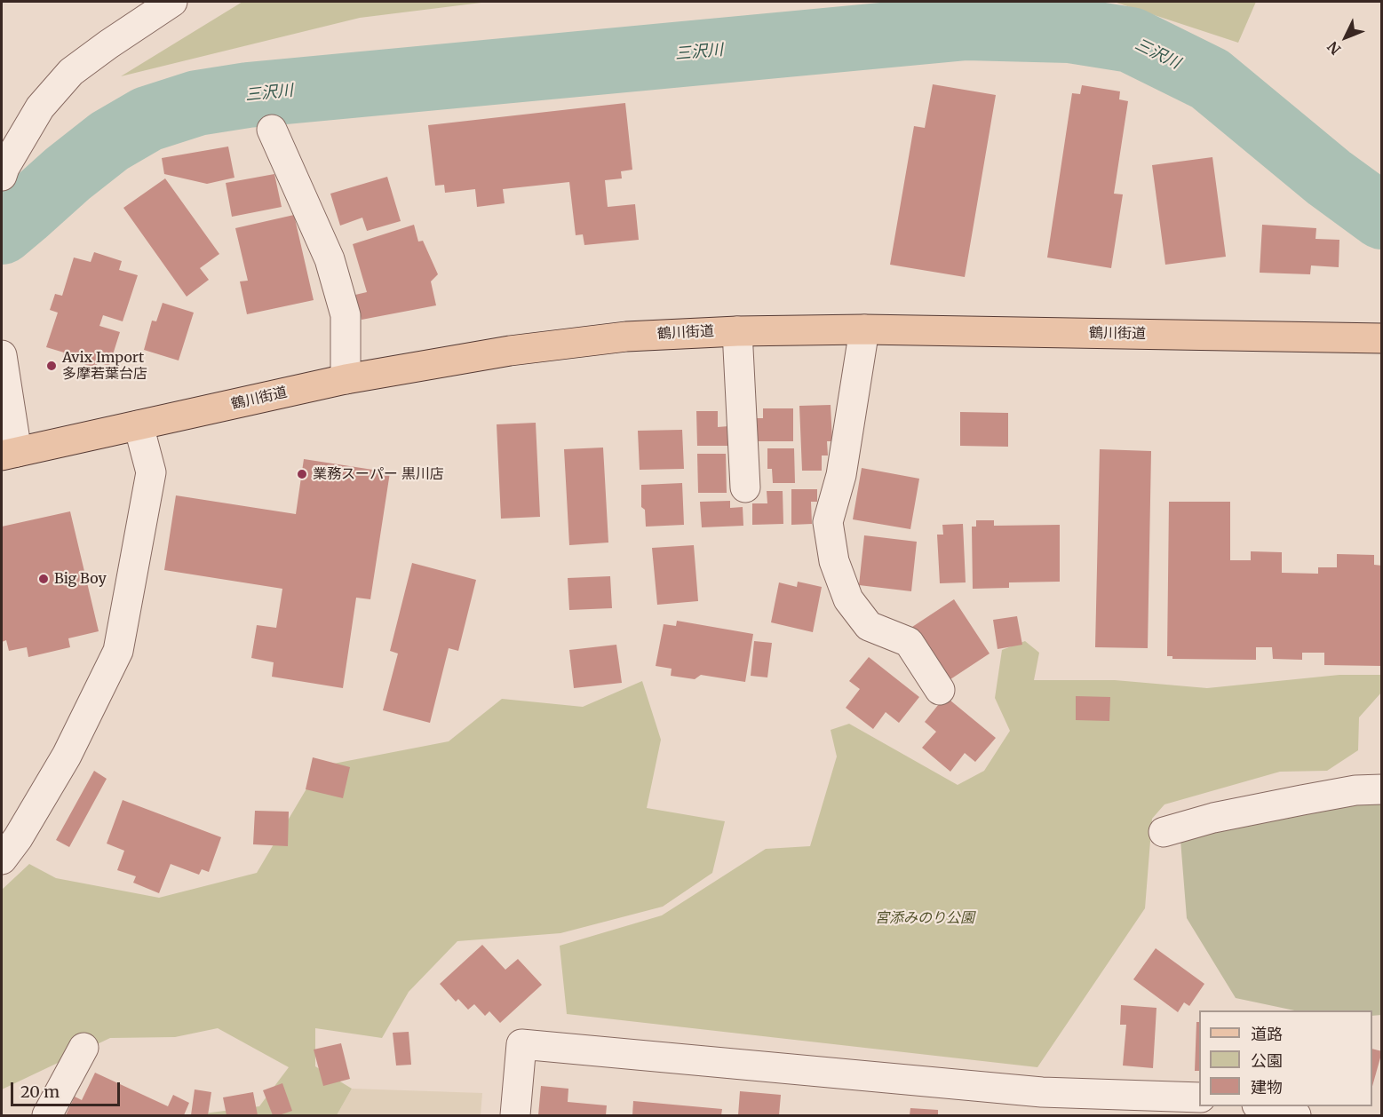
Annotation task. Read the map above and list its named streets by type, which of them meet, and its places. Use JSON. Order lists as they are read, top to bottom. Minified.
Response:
{"streets":{"main road":["鶴川街道"]},"water":["三沢川"],"parks":["宮添みのり公園"],"places":["Avix Import 多摩若葉台店","業務スーパー 黒川店","Big Boy"],"legend":["道路","公園","建物"],"scale_bar":"20 m","north":"bottom left"}
